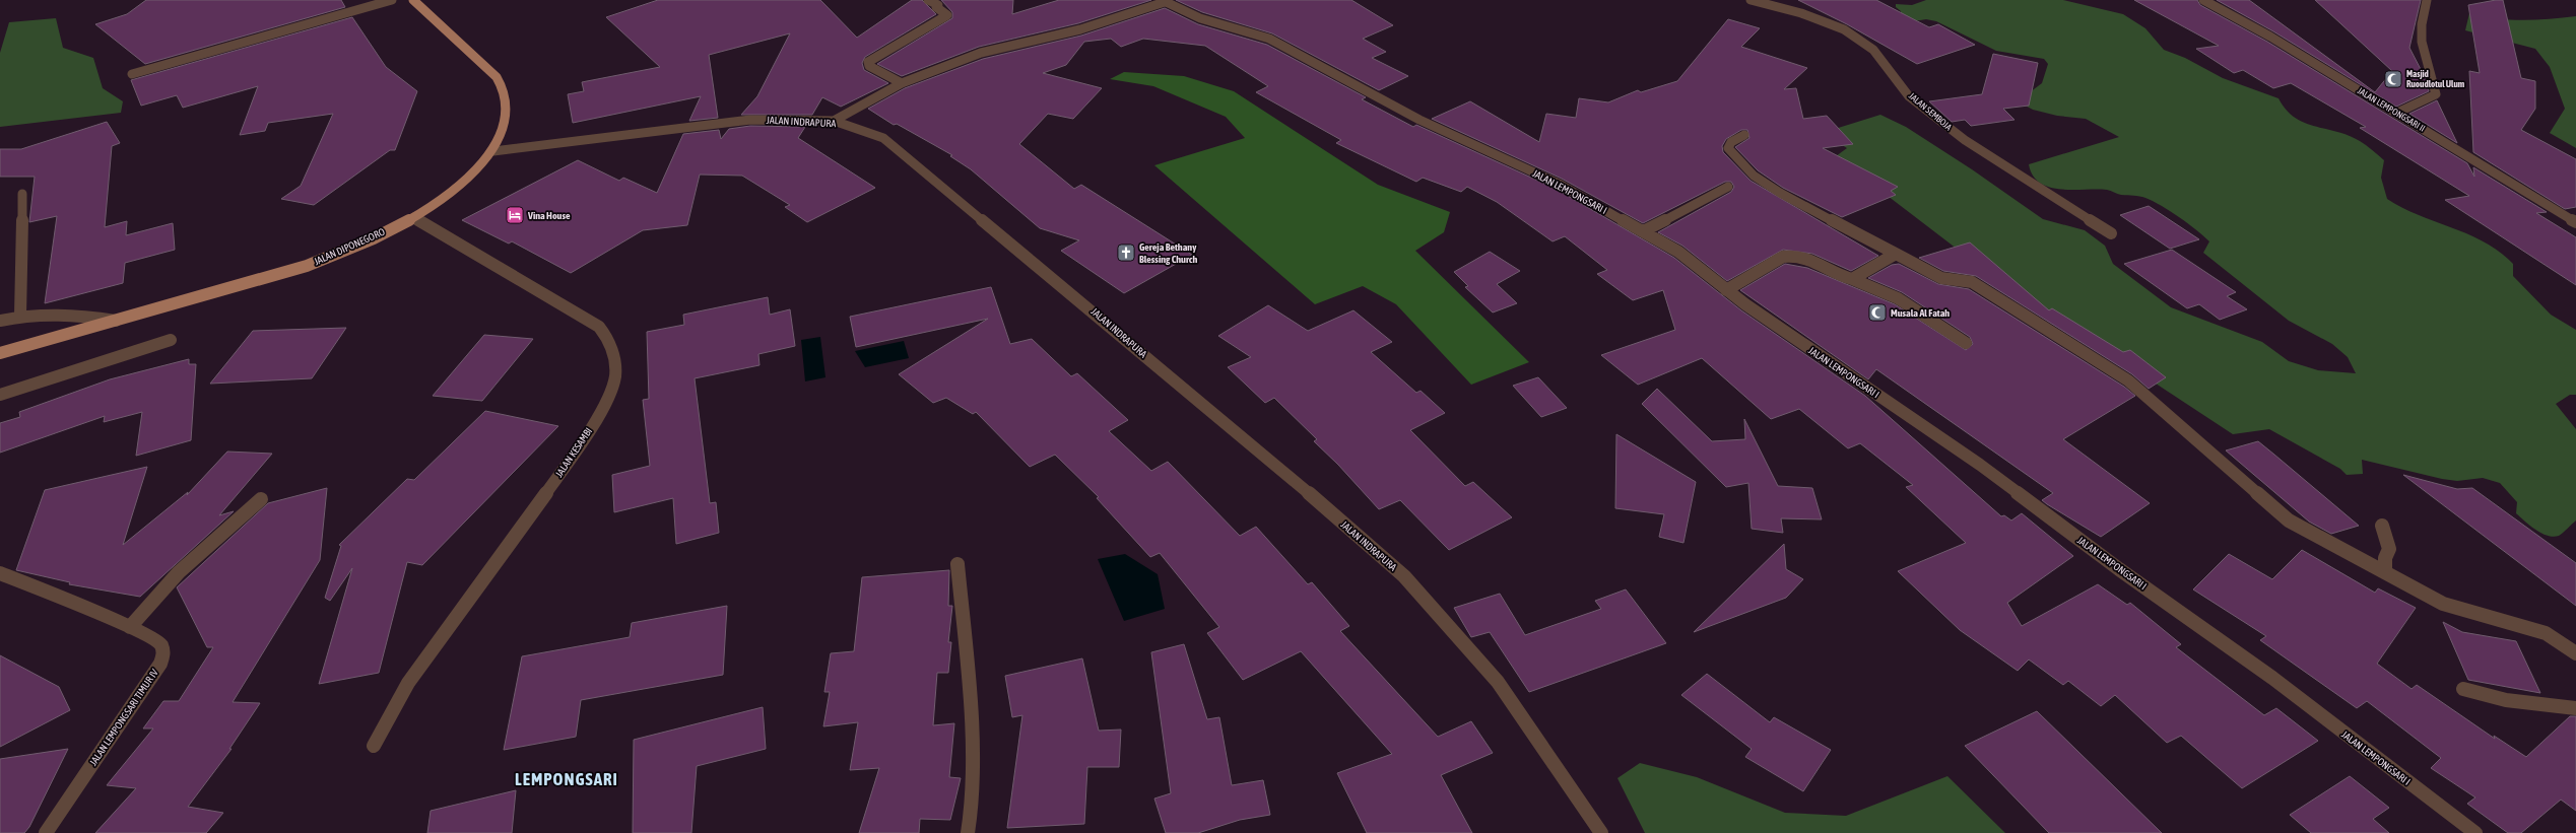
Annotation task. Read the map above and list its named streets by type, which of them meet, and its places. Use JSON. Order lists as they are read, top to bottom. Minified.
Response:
{"streets":{"main road":["JALAN DIPONEGORO"],"street":["JALAN LEMPONGSARI II","JALAN SEMBOJA","JALAN INDRAPURA","JALAN LEMPONGSARI I","JALAN KESAMBI","JALAN LEMPONGSARI TIMUR IV"]},"crossings":[["JALAN INDRAPURA","JALAN DIPONEGORO"],["JALAN DIPONEGORO","JALAN KESAMBI"]],"districts":["LEMPONGSARI"],"places":{"mosque":["Masjid Ruoudlotul Ulum","Musala Al Fatah"],"hotel":["Vina House"],"church":["Gereja Bethany Blessing Church"]}}
